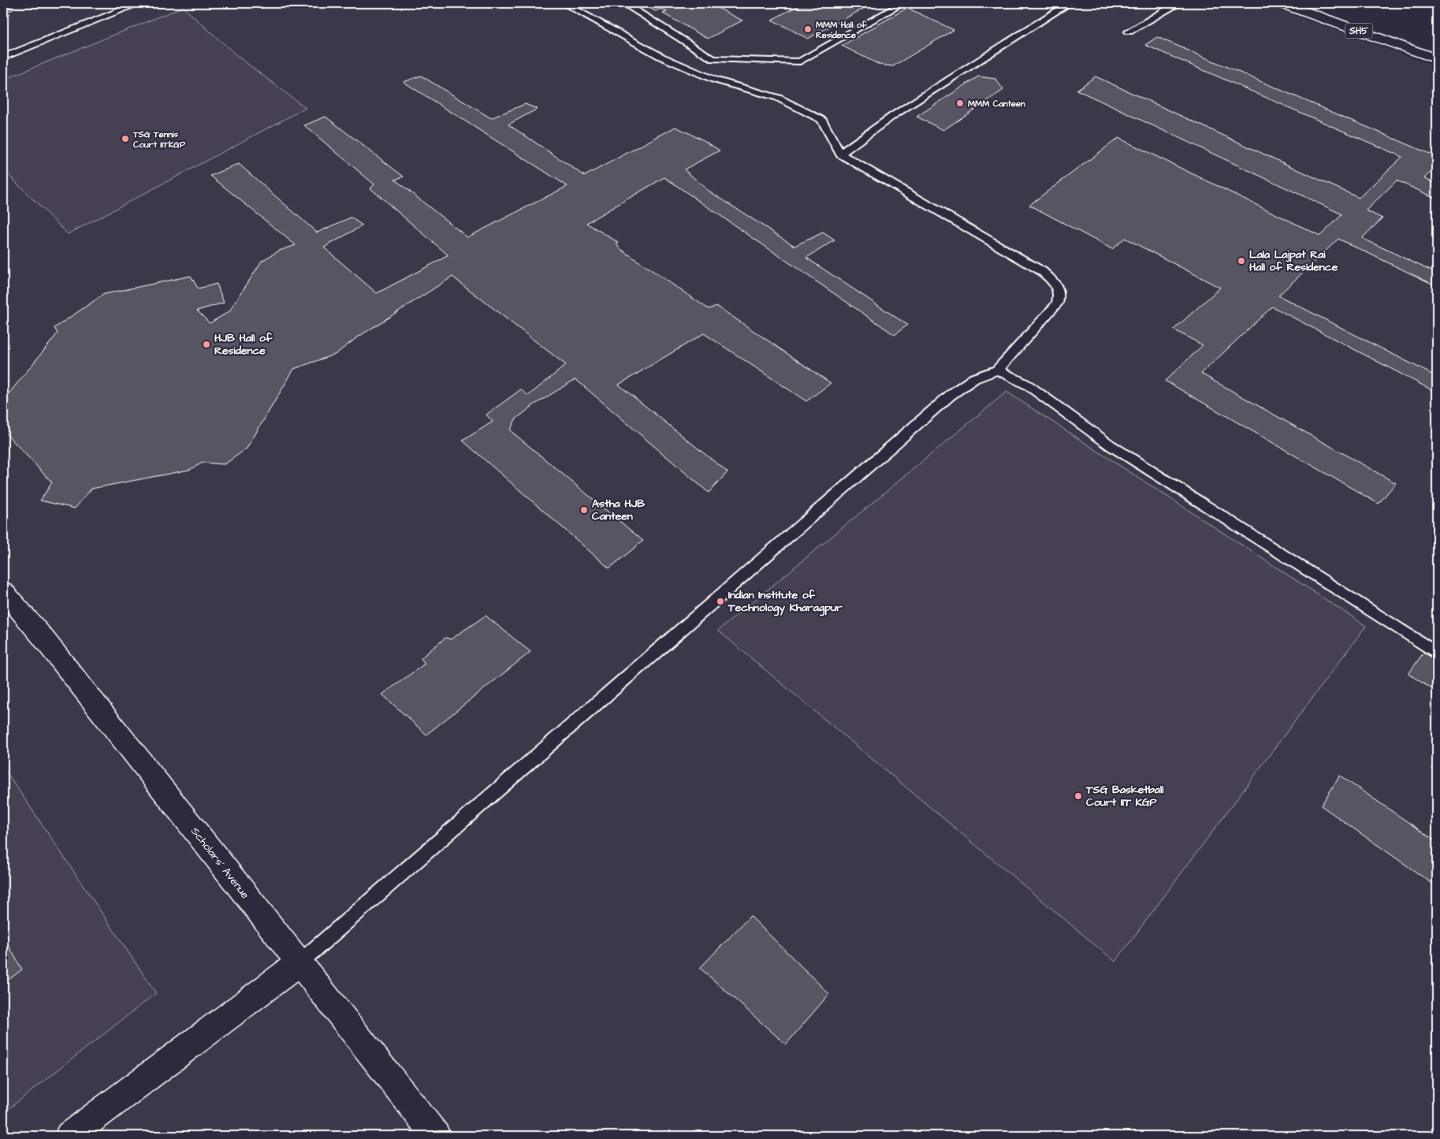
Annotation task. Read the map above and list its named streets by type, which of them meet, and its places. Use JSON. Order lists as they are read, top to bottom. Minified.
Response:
{"streets":{"street":["SH5","Scholars' Avenue"]},"places":["MMM Hall of Residence","MMM Canteen","TSG Tennis Court IITKGP","Lala Lajpat Rai Hall of Residence","HJB Hall of Residence","Astha HJB Canteen","Indian Institute of Technology Kharagpur","TSG Basketball Court IIT KGP"]}
